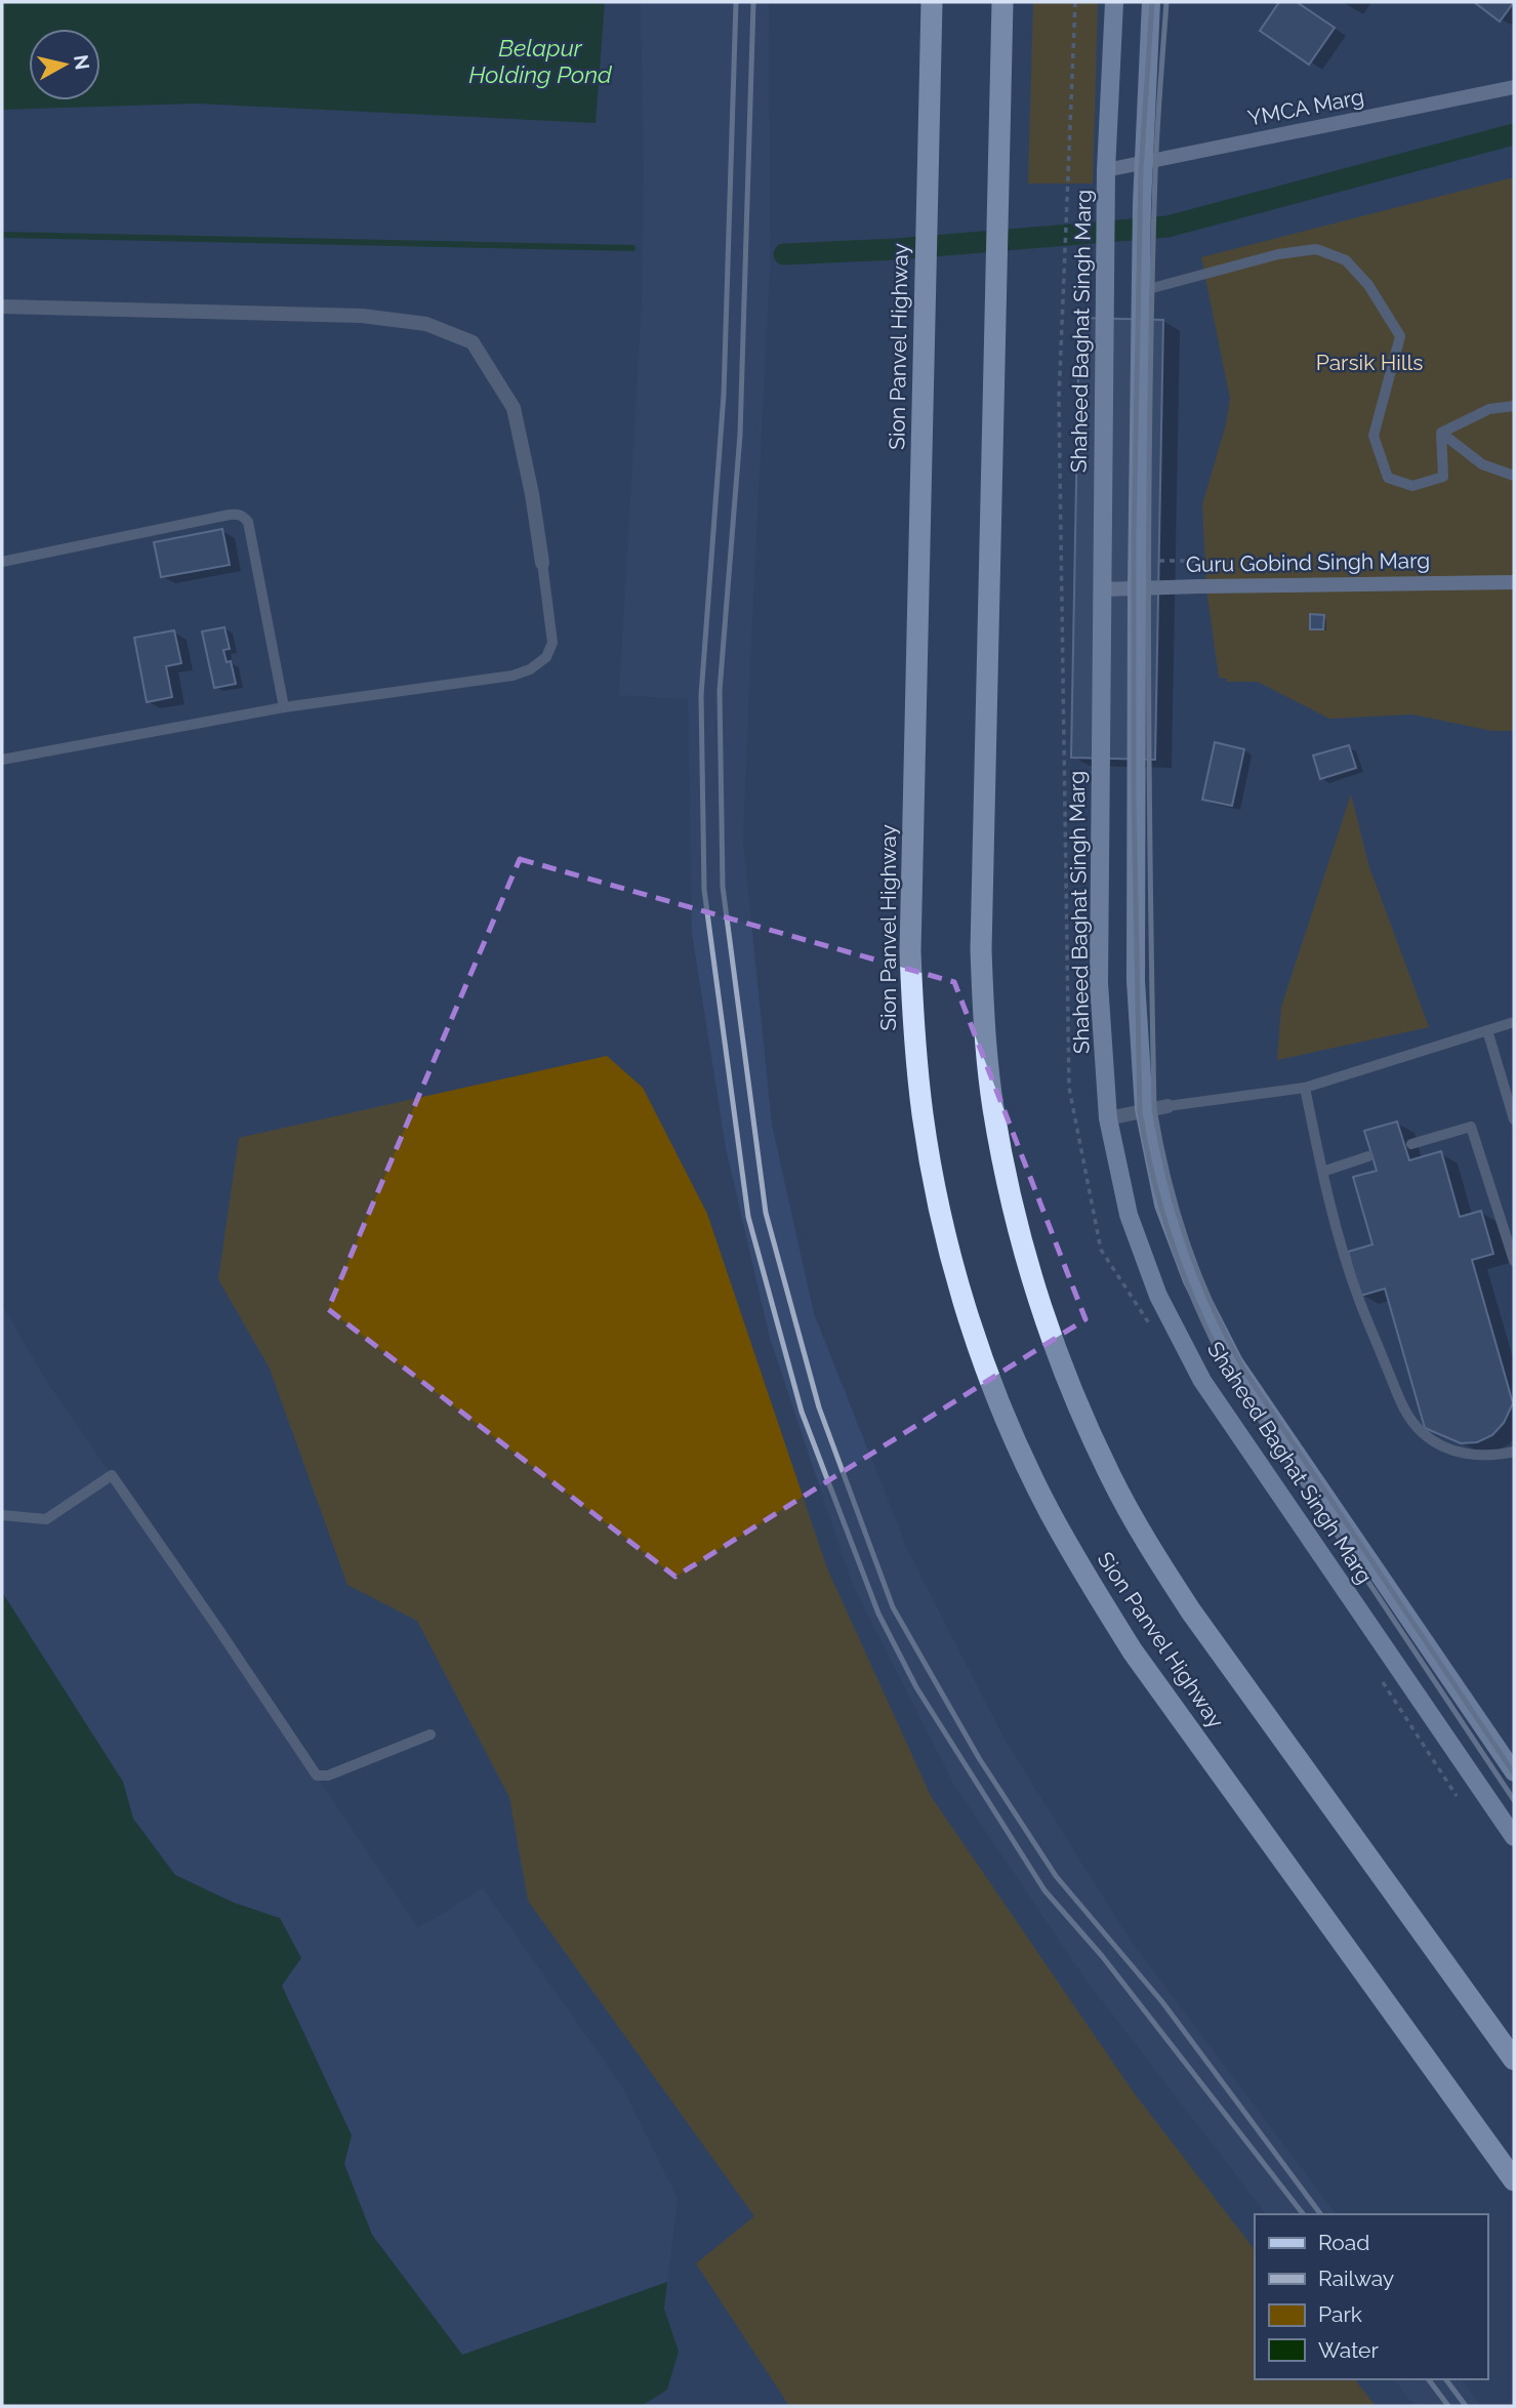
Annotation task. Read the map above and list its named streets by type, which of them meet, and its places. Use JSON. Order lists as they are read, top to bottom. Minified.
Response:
{"streets":{"highway":["Sion Panvel Highway"],"main road":["YMCA Marg","Shaheed Baghat Singh Marg","Guru Gobind Singh Marg"]},"crossings":[["YMCA Marg","Shaheed Baghat Singh Marg"],["Shaheed Baghat Singh Marg","Guru Gobind Singh Marg"]],"water":["Belapur Holding Pond"],"parks":["Parsik Hills"],"legend":["Road","Railway","Park","Water"],"north":"right"}
